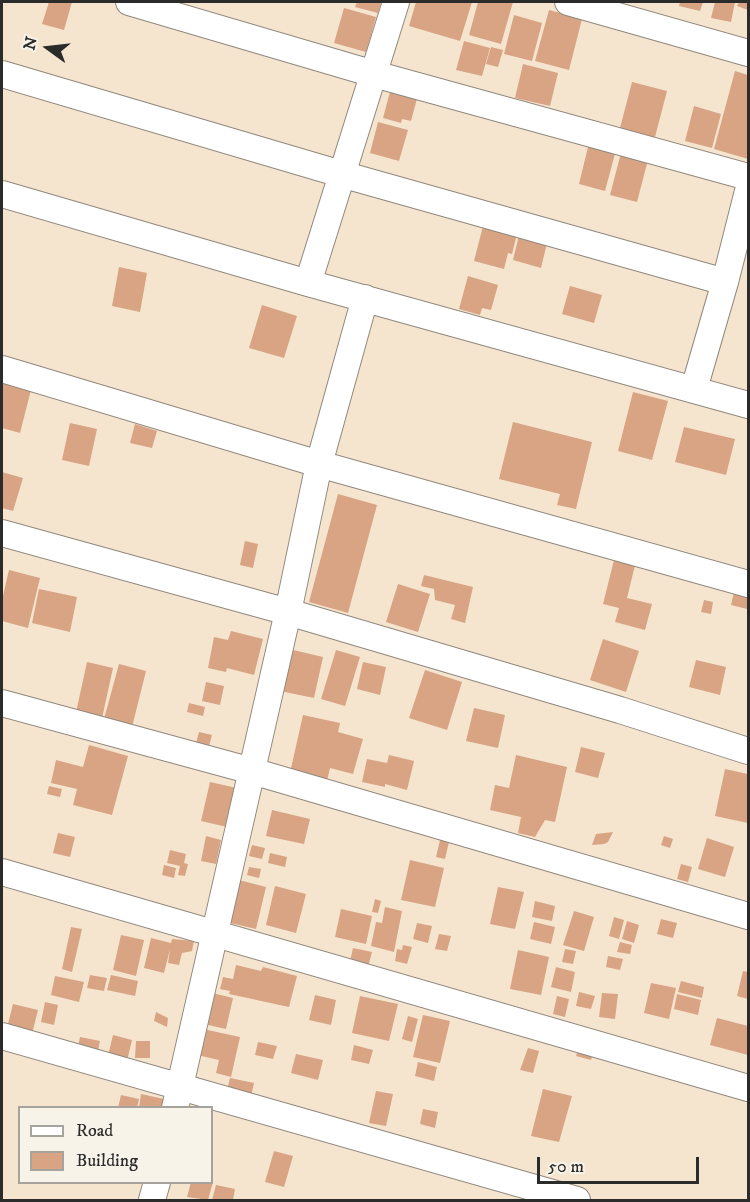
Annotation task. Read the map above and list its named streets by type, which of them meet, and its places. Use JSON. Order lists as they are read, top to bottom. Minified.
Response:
{"legend":["Road","Building"],"scale_bar":"50 m","north":"left"}
